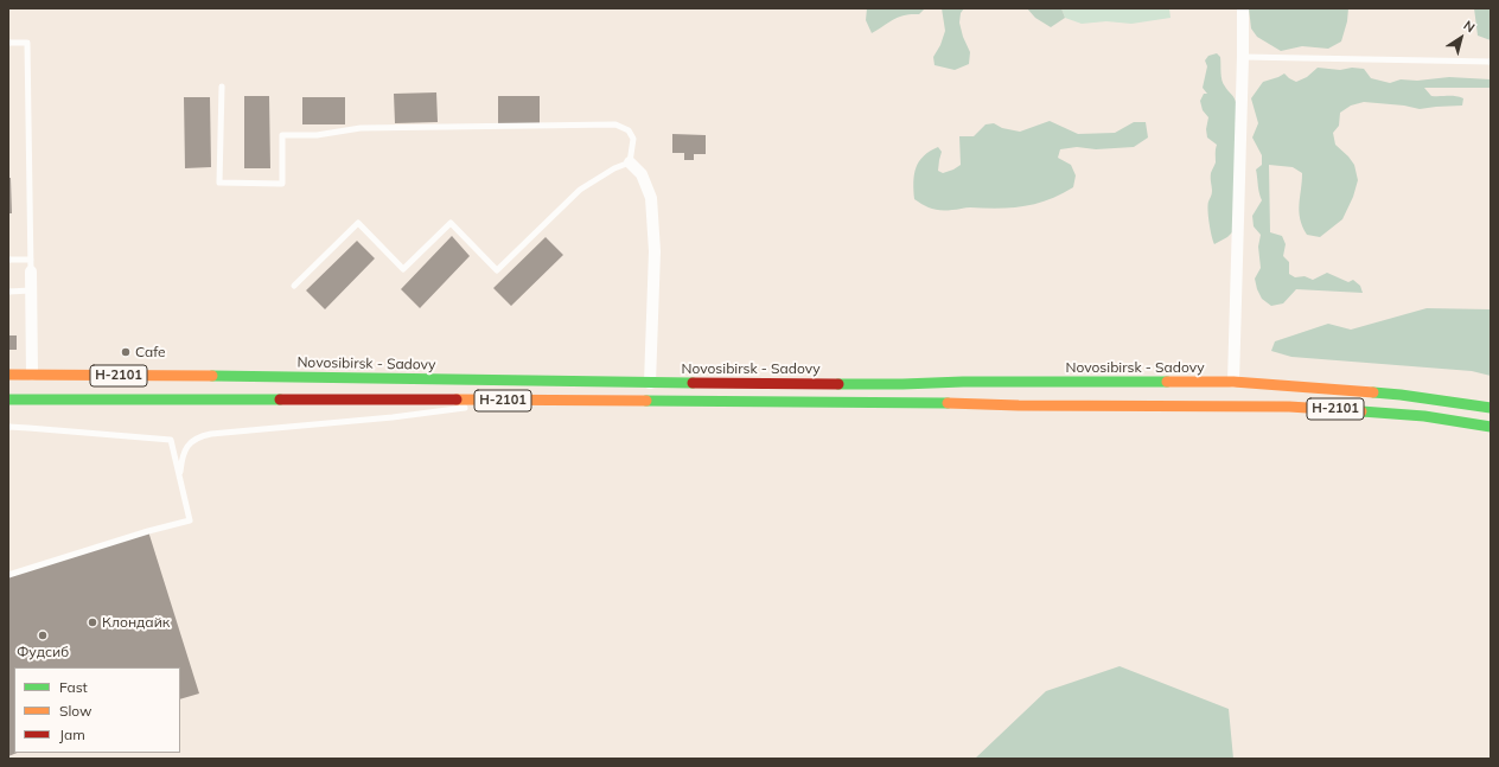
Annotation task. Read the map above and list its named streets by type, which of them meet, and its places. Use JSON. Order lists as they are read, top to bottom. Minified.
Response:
{"streets":{"main road":["Novosibirsk - Sadovy","Н-2101"]},"places":["Cafe","Клондайк","Фудсиб"],"legend":["Fast","Slow","Jam"],"north":"top right"}
